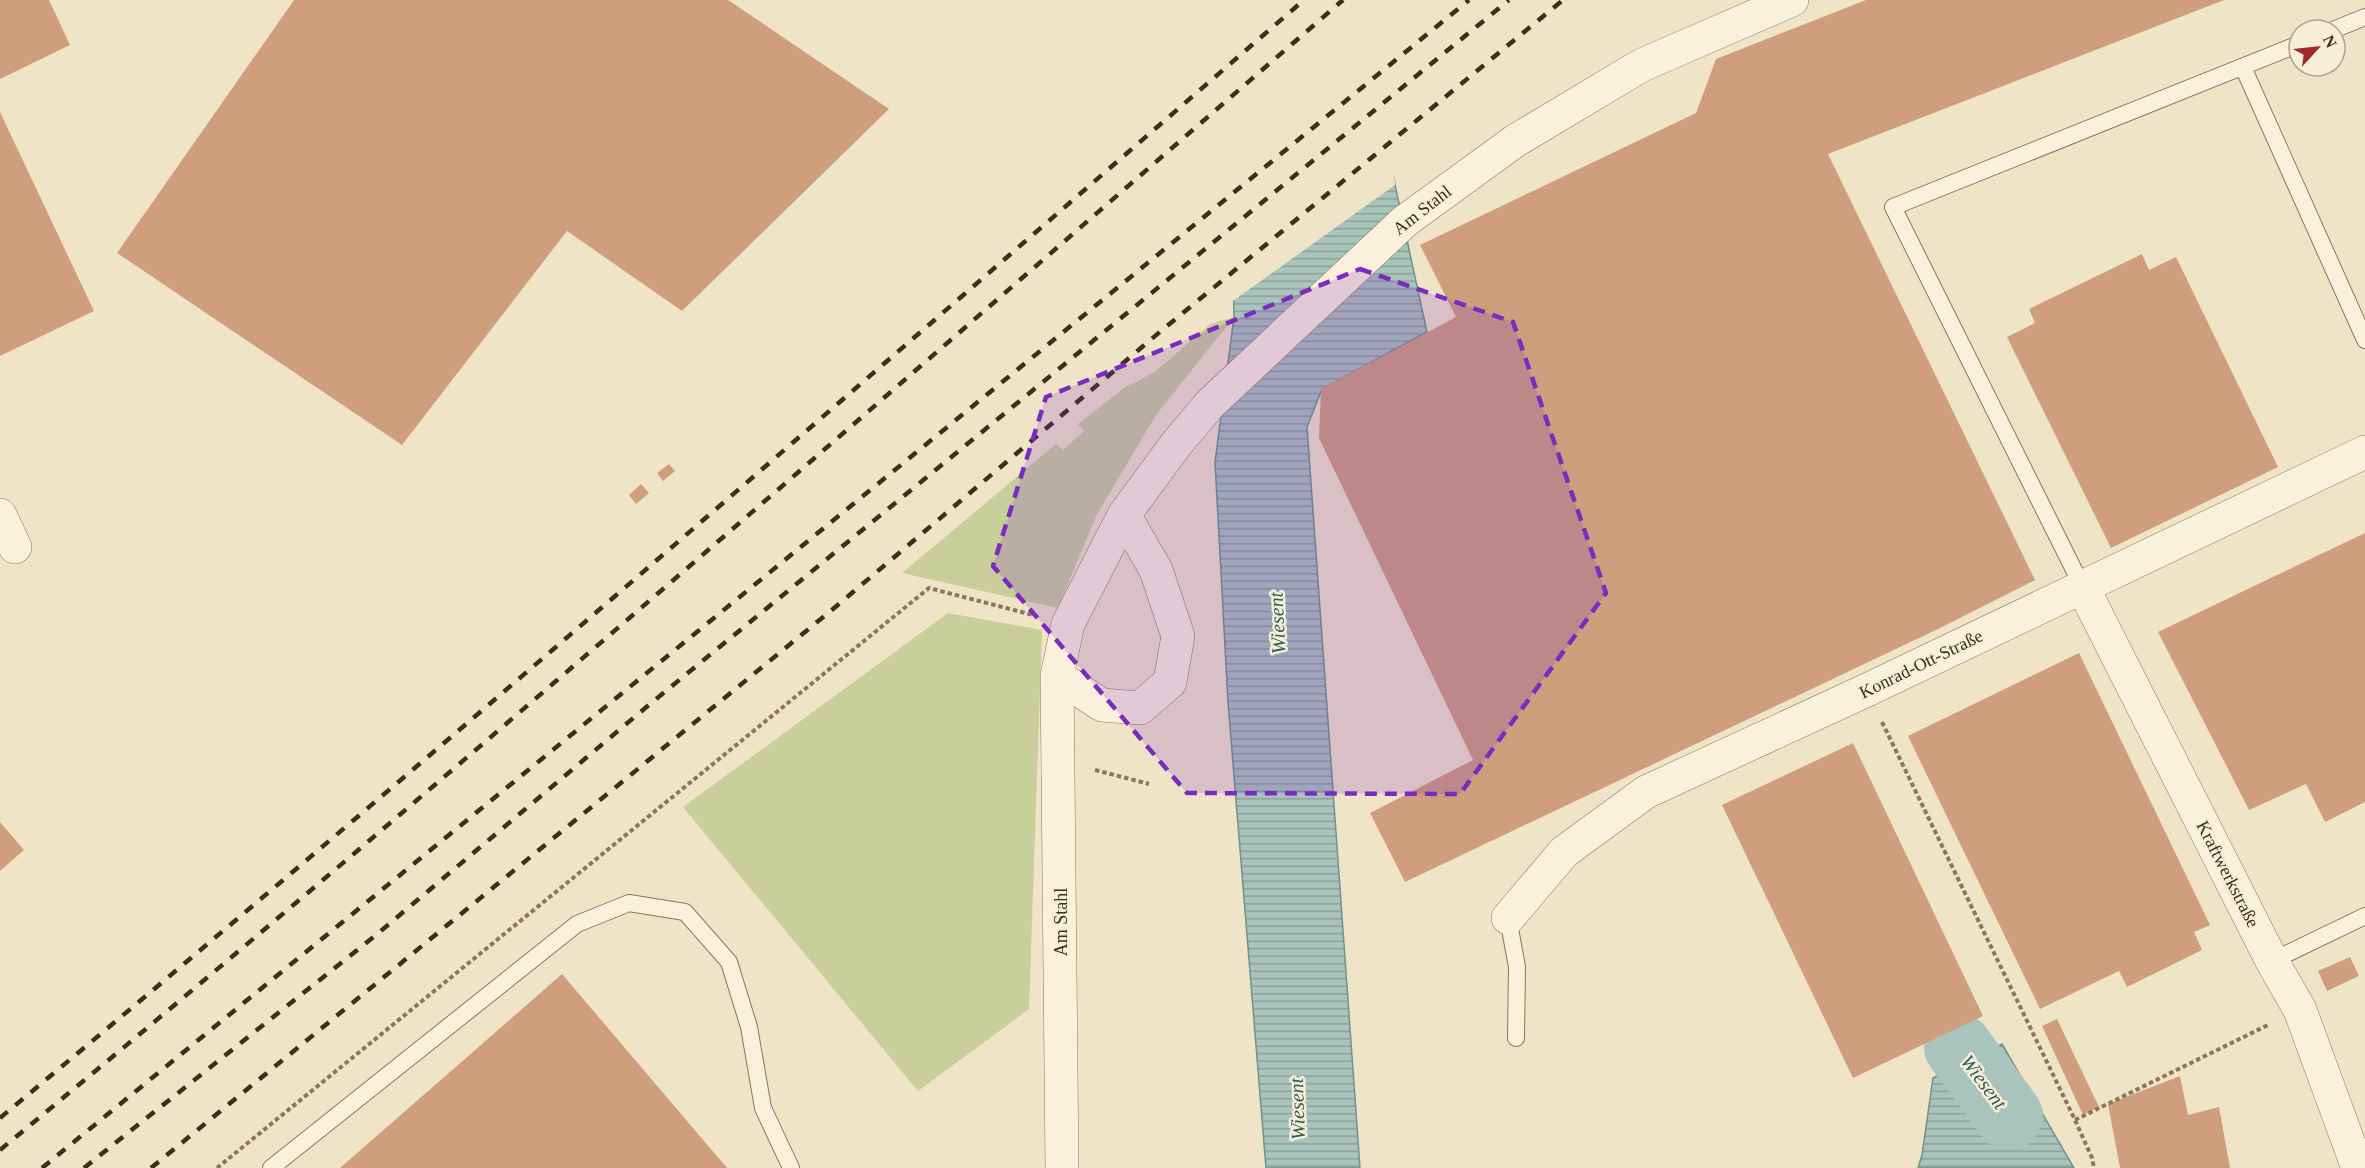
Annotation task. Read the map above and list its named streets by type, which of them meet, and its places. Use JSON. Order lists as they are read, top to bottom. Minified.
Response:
{"streets":{"street":["Am Stahl","Konrad-Ott-Straße","Kraftwerkstraße"]},"crossings":[["Konrad-Ott-Straße","Kraftwerkstraße"]],"water":["Wiesent"],"north":"top right"}
